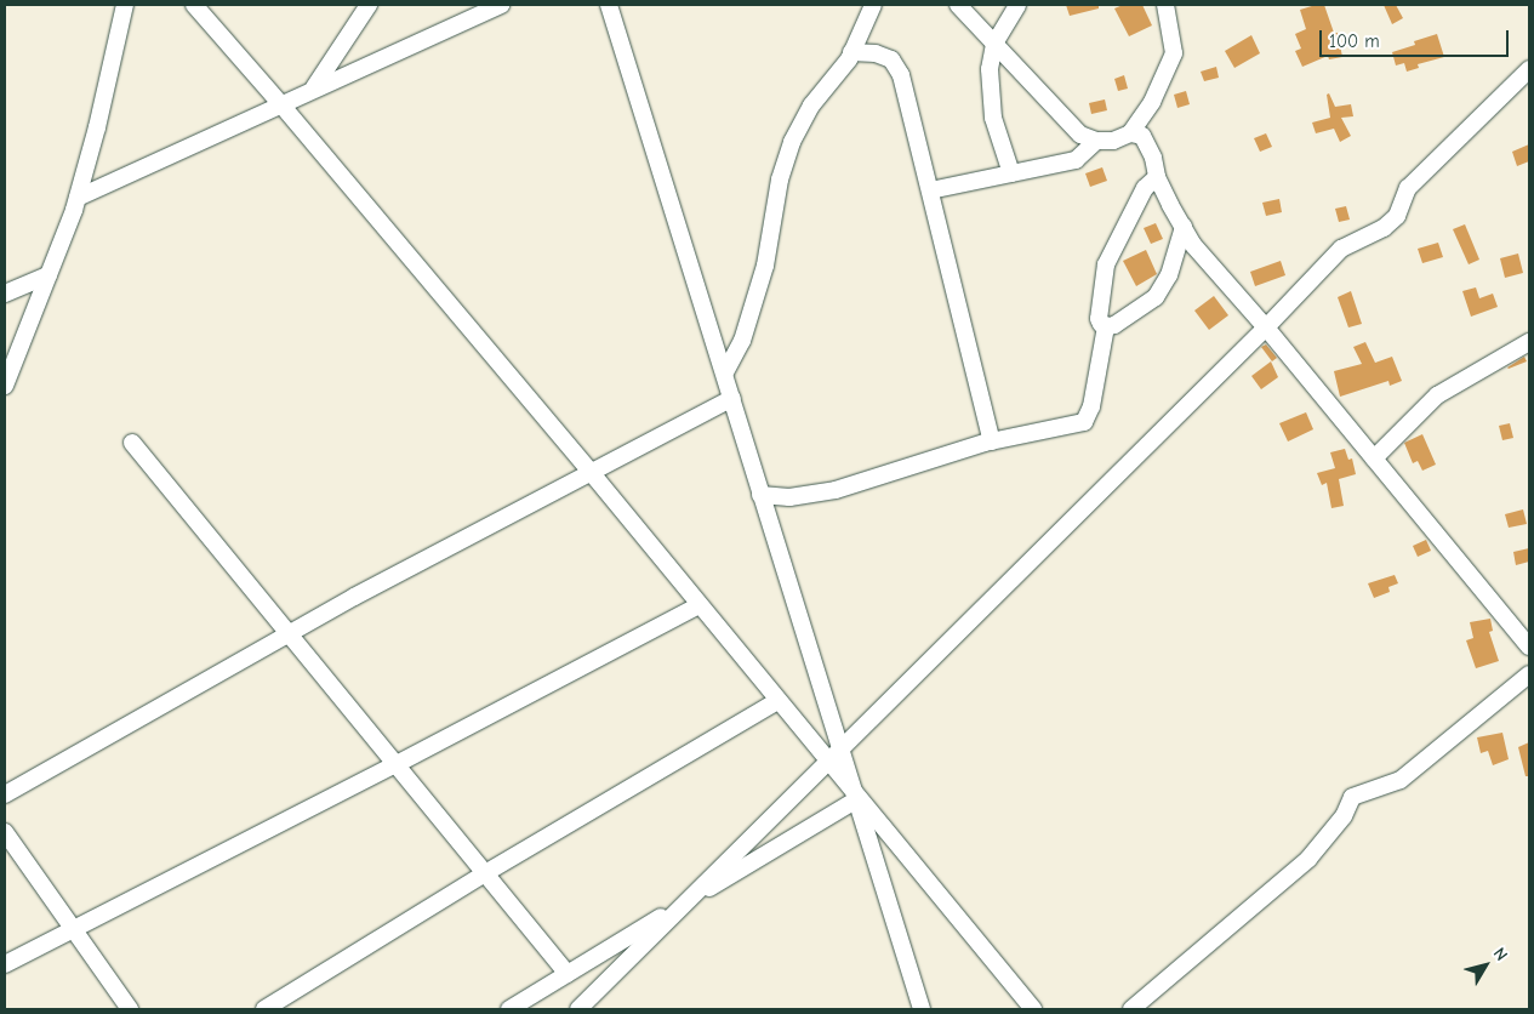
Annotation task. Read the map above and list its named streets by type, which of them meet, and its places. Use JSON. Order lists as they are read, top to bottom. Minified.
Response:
{"scale_bar":"100 m","north":"top right"}
